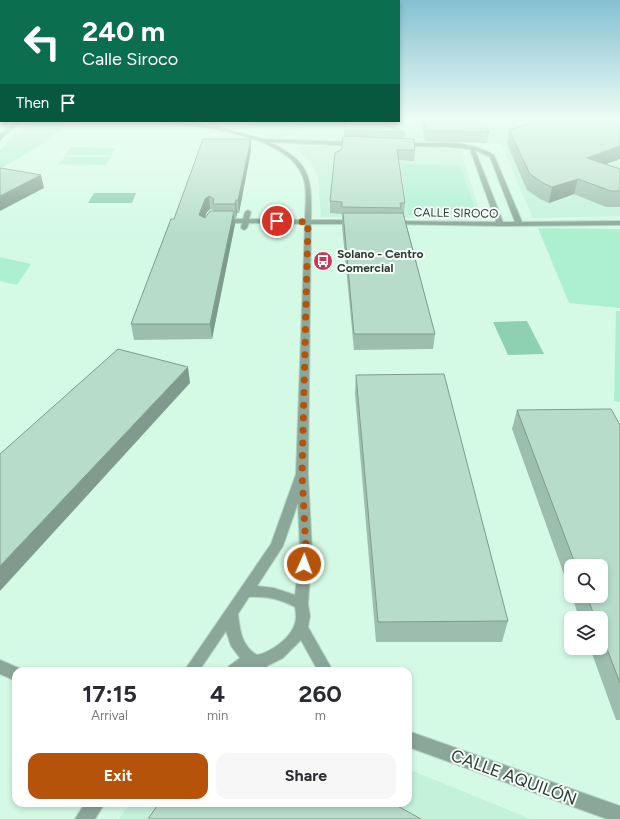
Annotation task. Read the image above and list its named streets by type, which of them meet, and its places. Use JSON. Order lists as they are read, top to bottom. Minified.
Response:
{"streets":{"street":["CALLE SIROCO","CALLE AQUILÓN"]},"places":{"bus stop":["Solano - Centro Comercial"]},"page":{"turn":["240 m","Calle Siroco"],"then":"Then","eta":["17:15","Arrival","4","min","260","m"],"buttons":["Exit","Share"]}}
